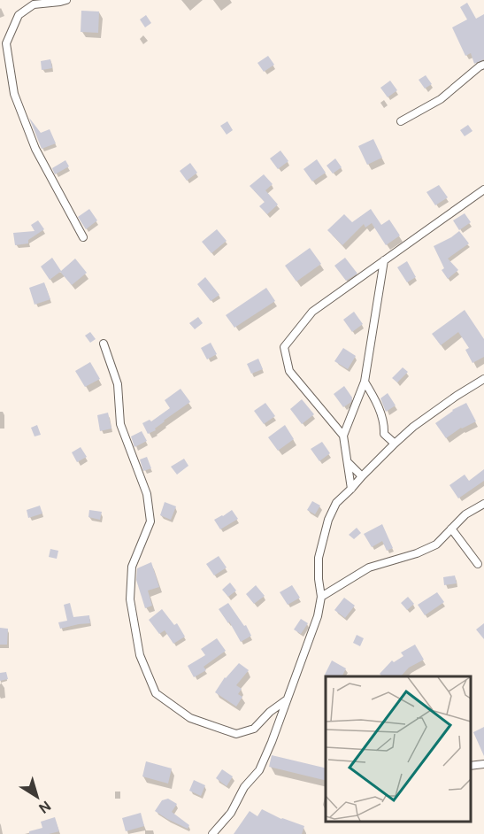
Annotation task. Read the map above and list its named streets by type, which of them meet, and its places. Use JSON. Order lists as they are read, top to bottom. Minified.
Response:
{"north":"bottom right"}
